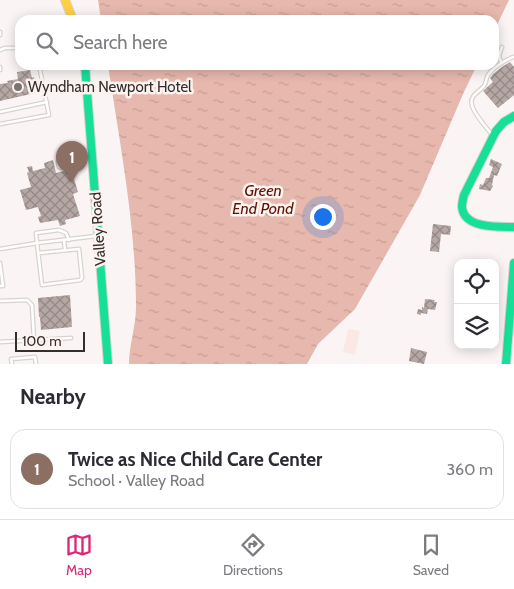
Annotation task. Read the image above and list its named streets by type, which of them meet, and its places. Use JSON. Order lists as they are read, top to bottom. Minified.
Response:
{"streets":{"main road":["Valley Road"]},"water":["Green End Pond"],"places":["Wyndham Newport Hotel"],"scale_bar":"100 m","page":{"search":"Search here","pins":"1","scale":"100 m","heading":"Nearby","list":[{"mark":"1","name":"Twice as Nice Child Care Center","note":"School · Valley Road","value":"360 m"}],"nav":["Map","Directions","Saved"]}}
